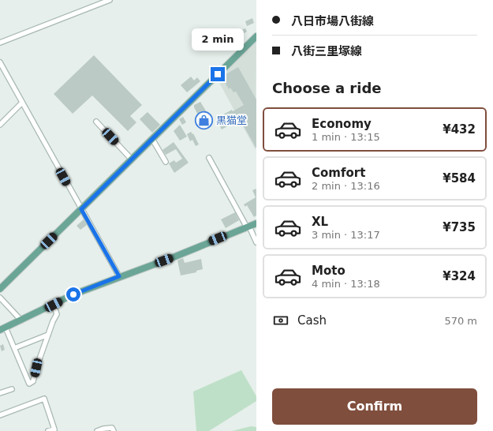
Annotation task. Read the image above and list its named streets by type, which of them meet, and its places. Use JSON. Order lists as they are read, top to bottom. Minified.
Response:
{"places":{"shop":["黒猫堂"]},"page":{"banner":["八日市場八街線","八街三里塚線"],"bubble":"2 min","heading":"Choose a ride","list":[{"name":"Economy","note":"1 min · 13:15","value":"¥432"},{"name":"Comfort","note":"2 min · 13:16","value":"¥584"},{"name":"XL","note":"3 min · 13:17","value":"¥735"},{"name":"Moto","note":"4 min · 13:18","value":"¥324"}],"pay":["Cash","570 m"],"buttons":"Confirm"}}
